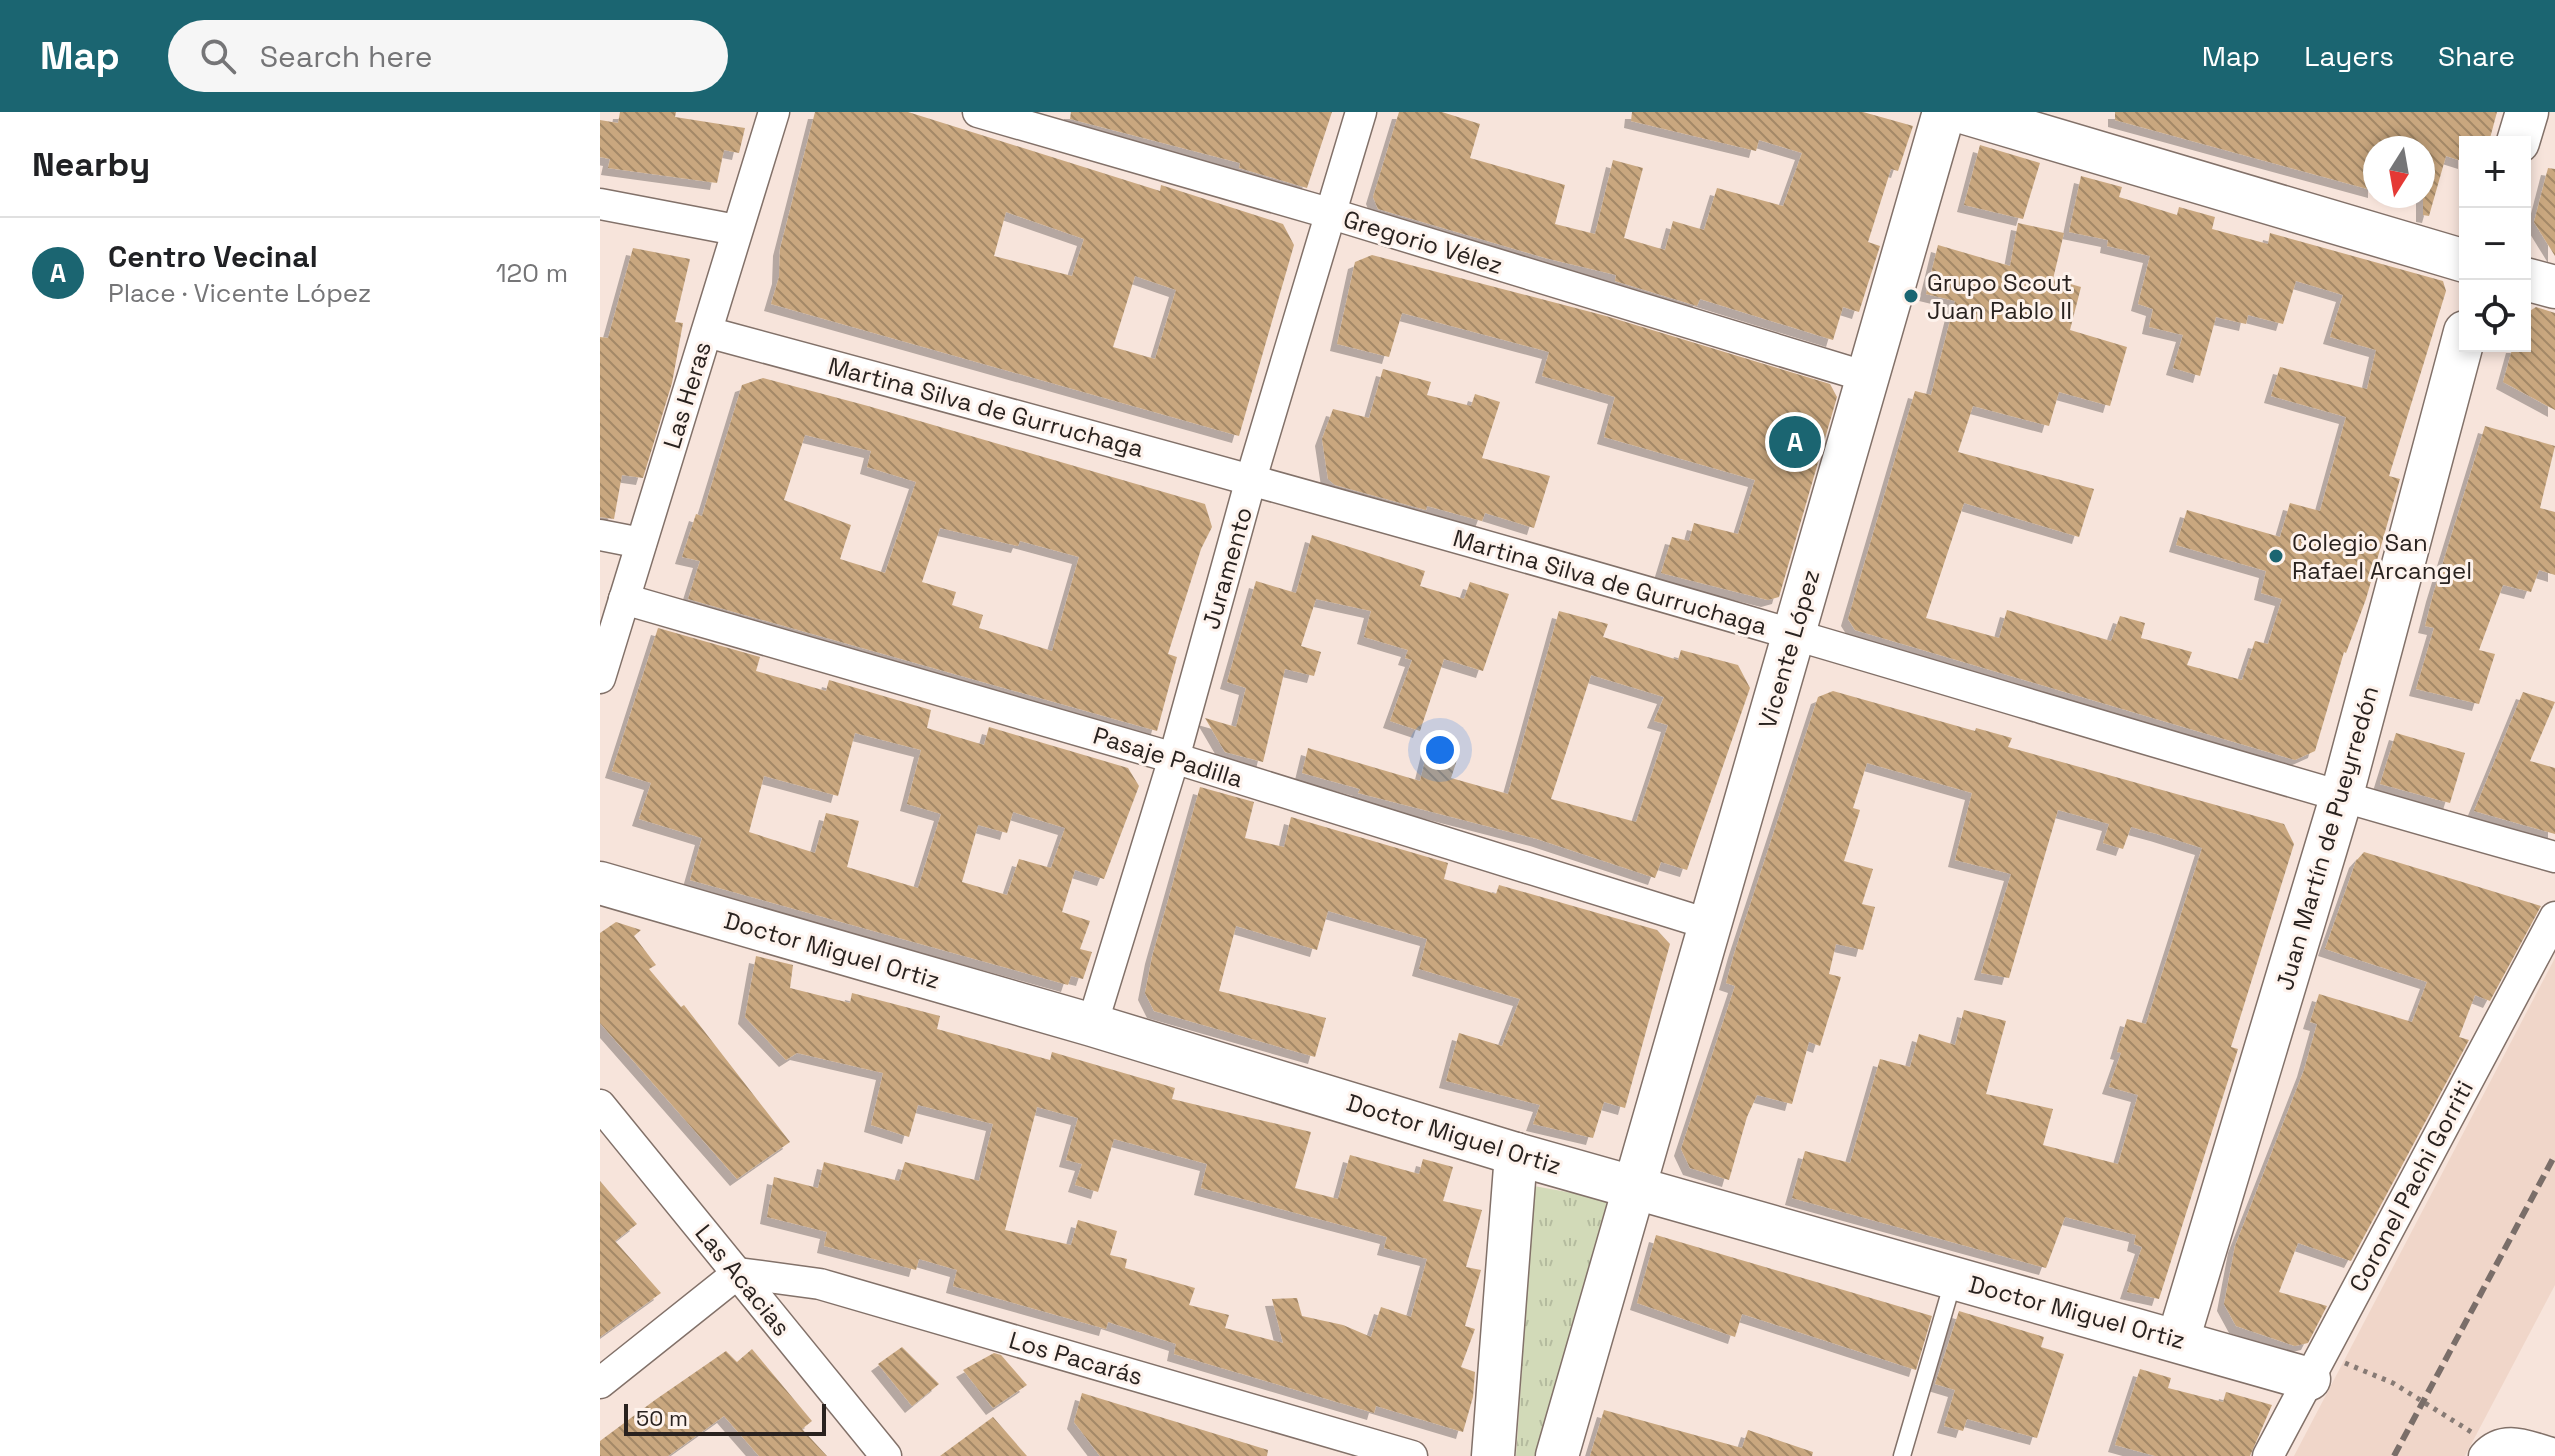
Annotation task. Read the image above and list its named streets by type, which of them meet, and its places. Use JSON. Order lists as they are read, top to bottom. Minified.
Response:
{"streets":{"street":["Gregorio Vélez","Las Heras","Martina Silva de Gurruchaga","Juramento","Vicente López","Pasaje Padilla","Juan Martín de Pueyrredón","Doctor Miguel Ortiz","Coronel Pachi Gorriti","Las Acacias","Los Pacarás"]},"crossings":[["Gregorio Vélez","Juramento"],["Gregorio Vélez","Vicente López"],["Las Heras","Martina Silva de Gurruchaga"],["Las Heras","Pasaje Padilla"],["Martina Silva de Gurruchaga","Juramento"],["Martina Silva de Gurruchaga","Vicente López"],["Martina Silva de Gurruchaga","Juan Martín de Pueyrredón"],["Juramento","Pasaje Padilla"],["Juramento","Doctor Miguel Ortiz"],["Vicente López","Pasaje Padilla"],["Vicente López","Doctor Miguel Ortiz"],["Juan Martín de Pueyrredón","Doctor Miguel Ortiz"],["Doctor Miguel Ortiz","Coronel Pachi Gorriti"],["Las Acacias","Los Pacarás"]],"places":["Grupo Scout Juan Pablo II","Colegio San Rafael Arcangel"],"scale_bar":"50 m","north":"bottom","page":{"header":"Map","search":"Search here","nav":["Map","Layers","Share"],"heading":"Nearby","map_buttons":["+","−"],"list":[{"mark":"A","name":"Centro Vecinal","note":"Place · Vicente López","value":"120 m"}],"pins":"A","scale":"50 m"}}
